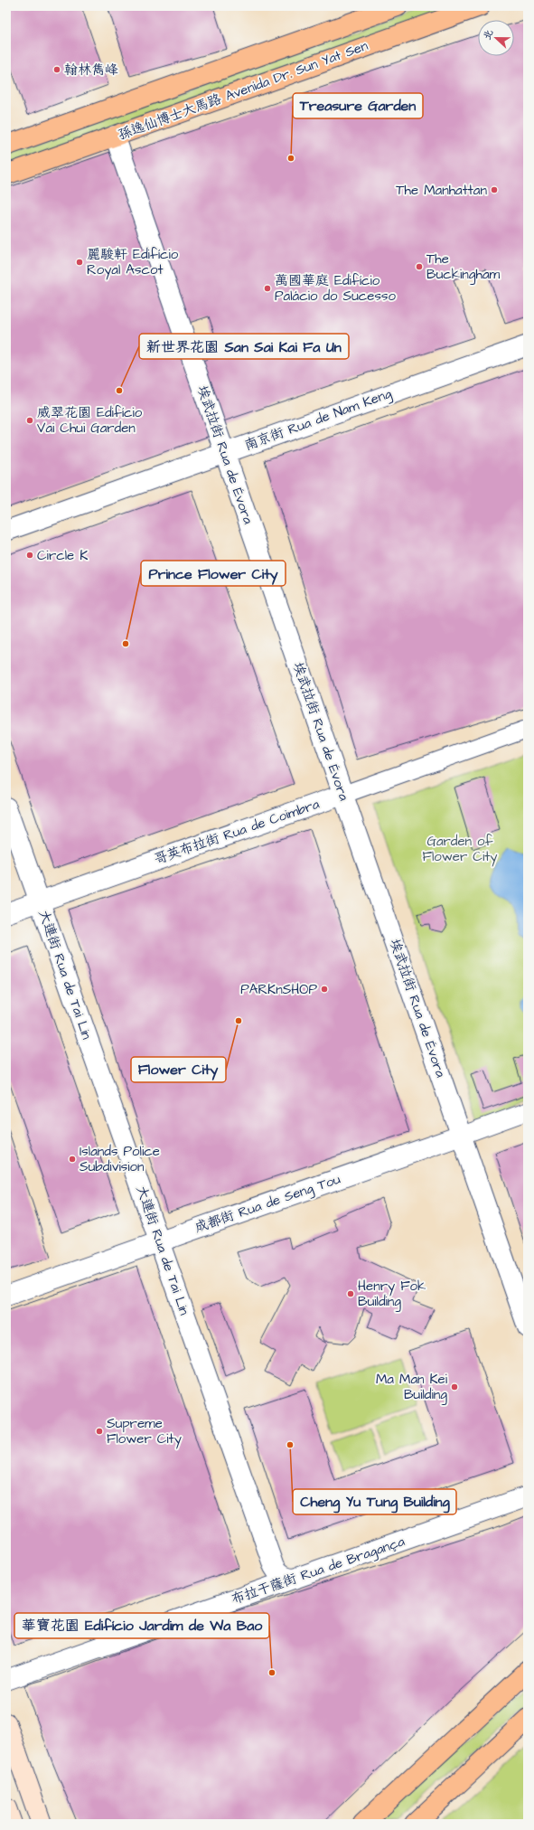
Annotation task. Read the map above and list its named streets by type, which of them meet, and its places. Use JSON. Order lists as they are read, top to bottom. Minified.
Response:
{"streets":{"main road":["孫逸仙博士大馬路 Avenida Dr. Sun Yat Sen"],"street":["南京街 Rua de Nam Keng","埃武拉街 Rua de Évora","哥英布拉街 Rua de Coimbra","大連街 Rua de Tai Lin","成都街 Rua de Seng Tou","布拉干薩街 Rua de Bragança"]},"crossings":[["孫逸仙博士大馬路 Avenida Dr. Sun Yat Sen","埃武拉街 Rua de Évora"],["南京街 Rua de Nam Keng","埃武拉街 Rua de Évora"],["埃武拉街 Rua de Évora","哥英布拉街 Rua de Coimbra"],["埃武拉街 Rua de Évora","成都街 Rua de Seng Tou"],["哥英布拉街 Rua de Coimbra","大連街 Rua de Tai Lin"],["大連街 Rua de Tai Lin","成都街 Rua de Seng Tou"]],"parks":["Garden of Flower City"],"places":["翰林雋峰","Treasure Garden","The Manhattan","麗駿軒 Edifício Royal Ascot","The Buckingham","萬國華庭 Edifício Palácio do Sucesso","新世界花園 San Sai Kai Fa Un","威翠花園 Edifício Vai Chui Garden","Circle K","Prince Flower City","PARKnSHOP","Flower City","Islands Police Subdivision","Henry Fok Building","Ma Man Kei Building","Supreme Flower City","Cheng Yu Tung Building","華寶花園 Edifício Jardim de Wa Bao"],"north":"left"}
